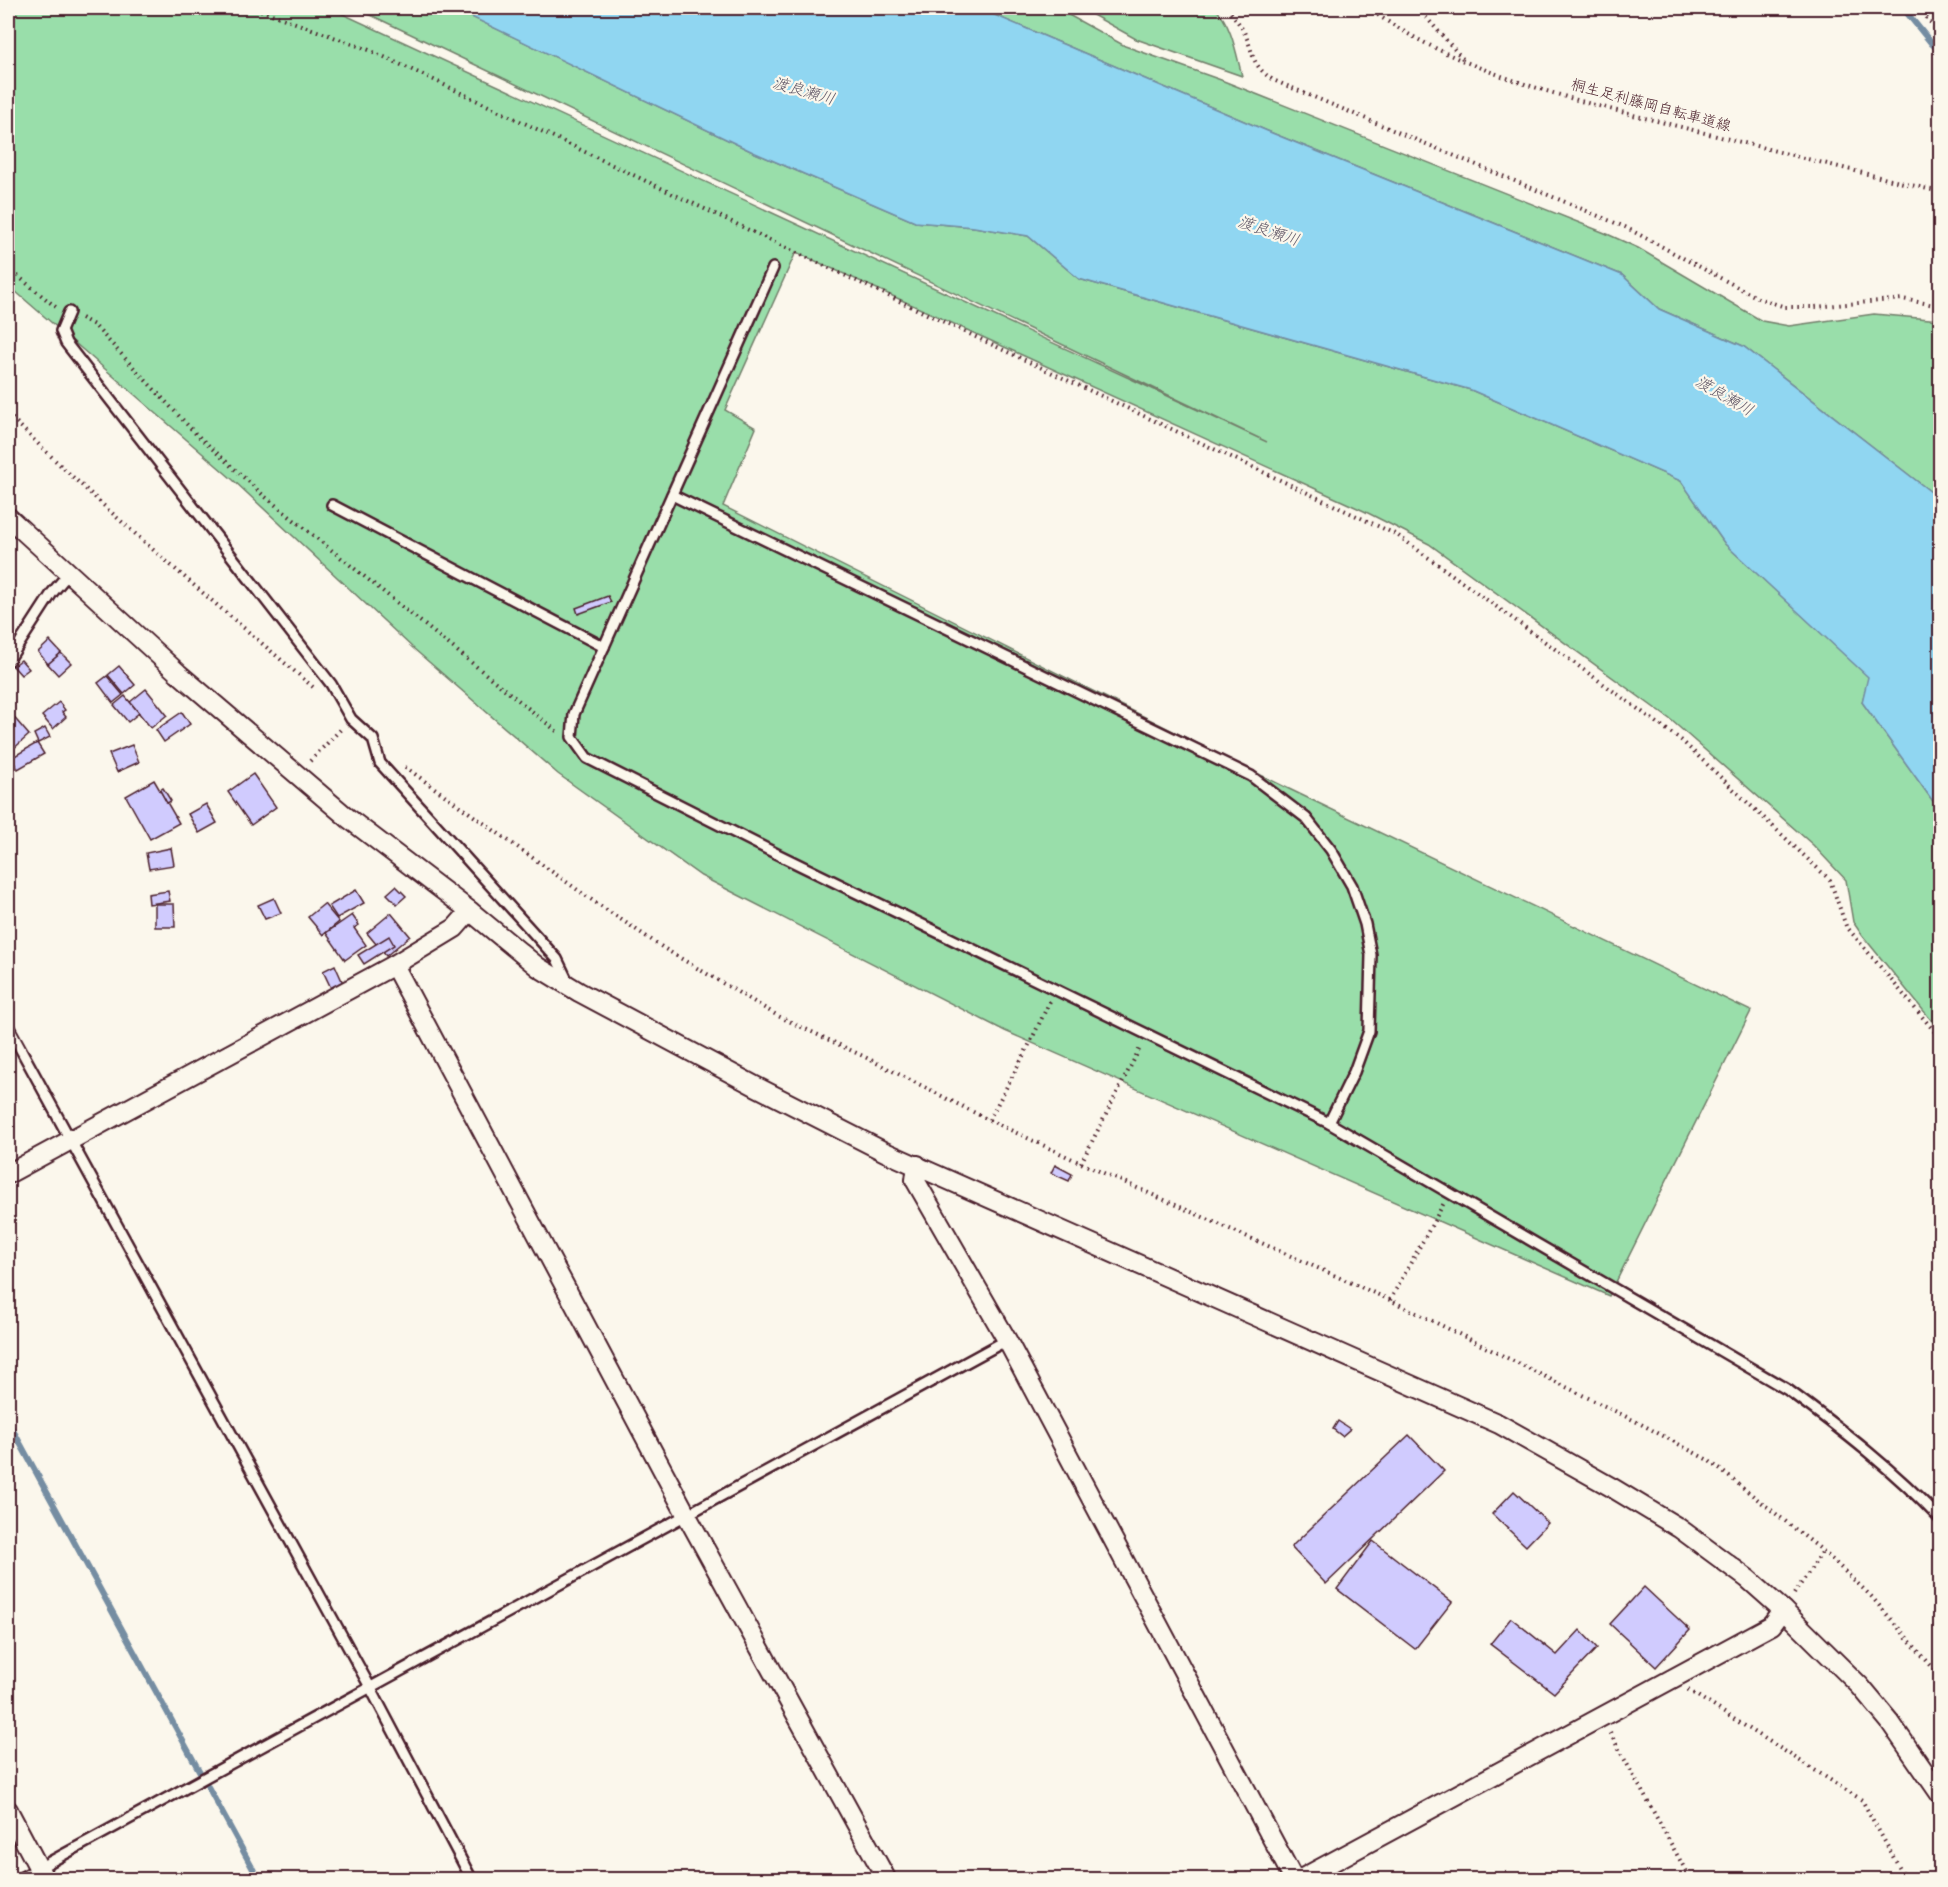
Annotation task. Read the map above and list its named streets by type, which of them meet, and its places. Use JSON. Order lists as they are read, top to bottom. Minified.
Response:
{"streets":{"path":["桐生足利藤岡自転車道線"]},"water":["渡良瀬川"]}
